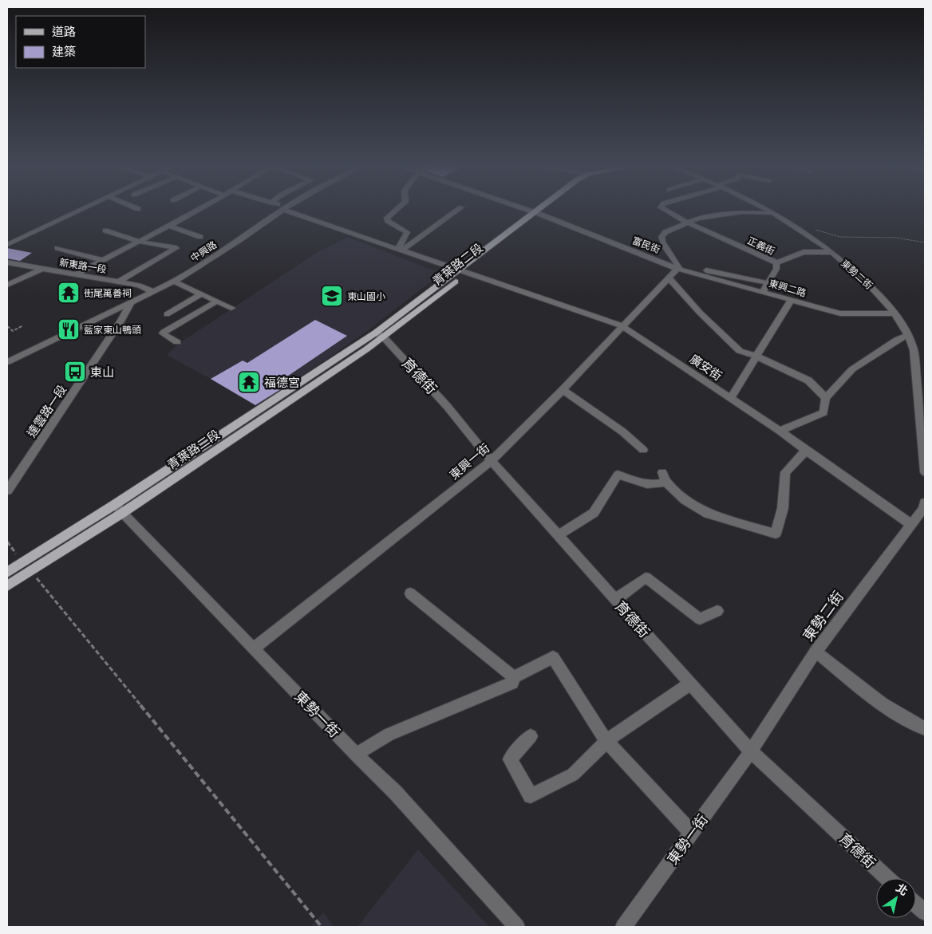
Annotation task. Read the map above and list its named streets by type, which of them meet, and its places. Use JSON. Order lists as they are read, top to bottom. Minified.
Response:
{"streets":{"main road":["青葉路二段"],"street":["富民街","正義街","中興路","新東路一段","東勢二街","東興二路","廣安街","育德街","達雲路一段","東興一街","東勢一街"]},"crossings":[["富民街","青葉路二段"],["富民街","東興二路"],["富民街","東興一街"],["正義街","東興二路"],["中興路","新東路一段"],["中興路","達雲路一段"],["青葉路二段","廣安街"],["青葉路二段","育德街"],["青葉路二段","東勢一街"],["東勢二街","東興二路"],["東勢二街","廣安街"],["東勢二街","育德街"],["東勢二街","東勢一街"],["東興二路","東興一街"],["廣安街","東興一街"],["育德街","東興一街"],["育德街","東勢一街"],["東興一街","東勢一街"]],"places":{"temple":["街尾萬善祠","福德宮"],"school or university":["東山國小"],"restaurant":["藍家東山鴨頭"],"bus stop":["東山"]},"legend":["道路","建築"],"north":"top right"}
